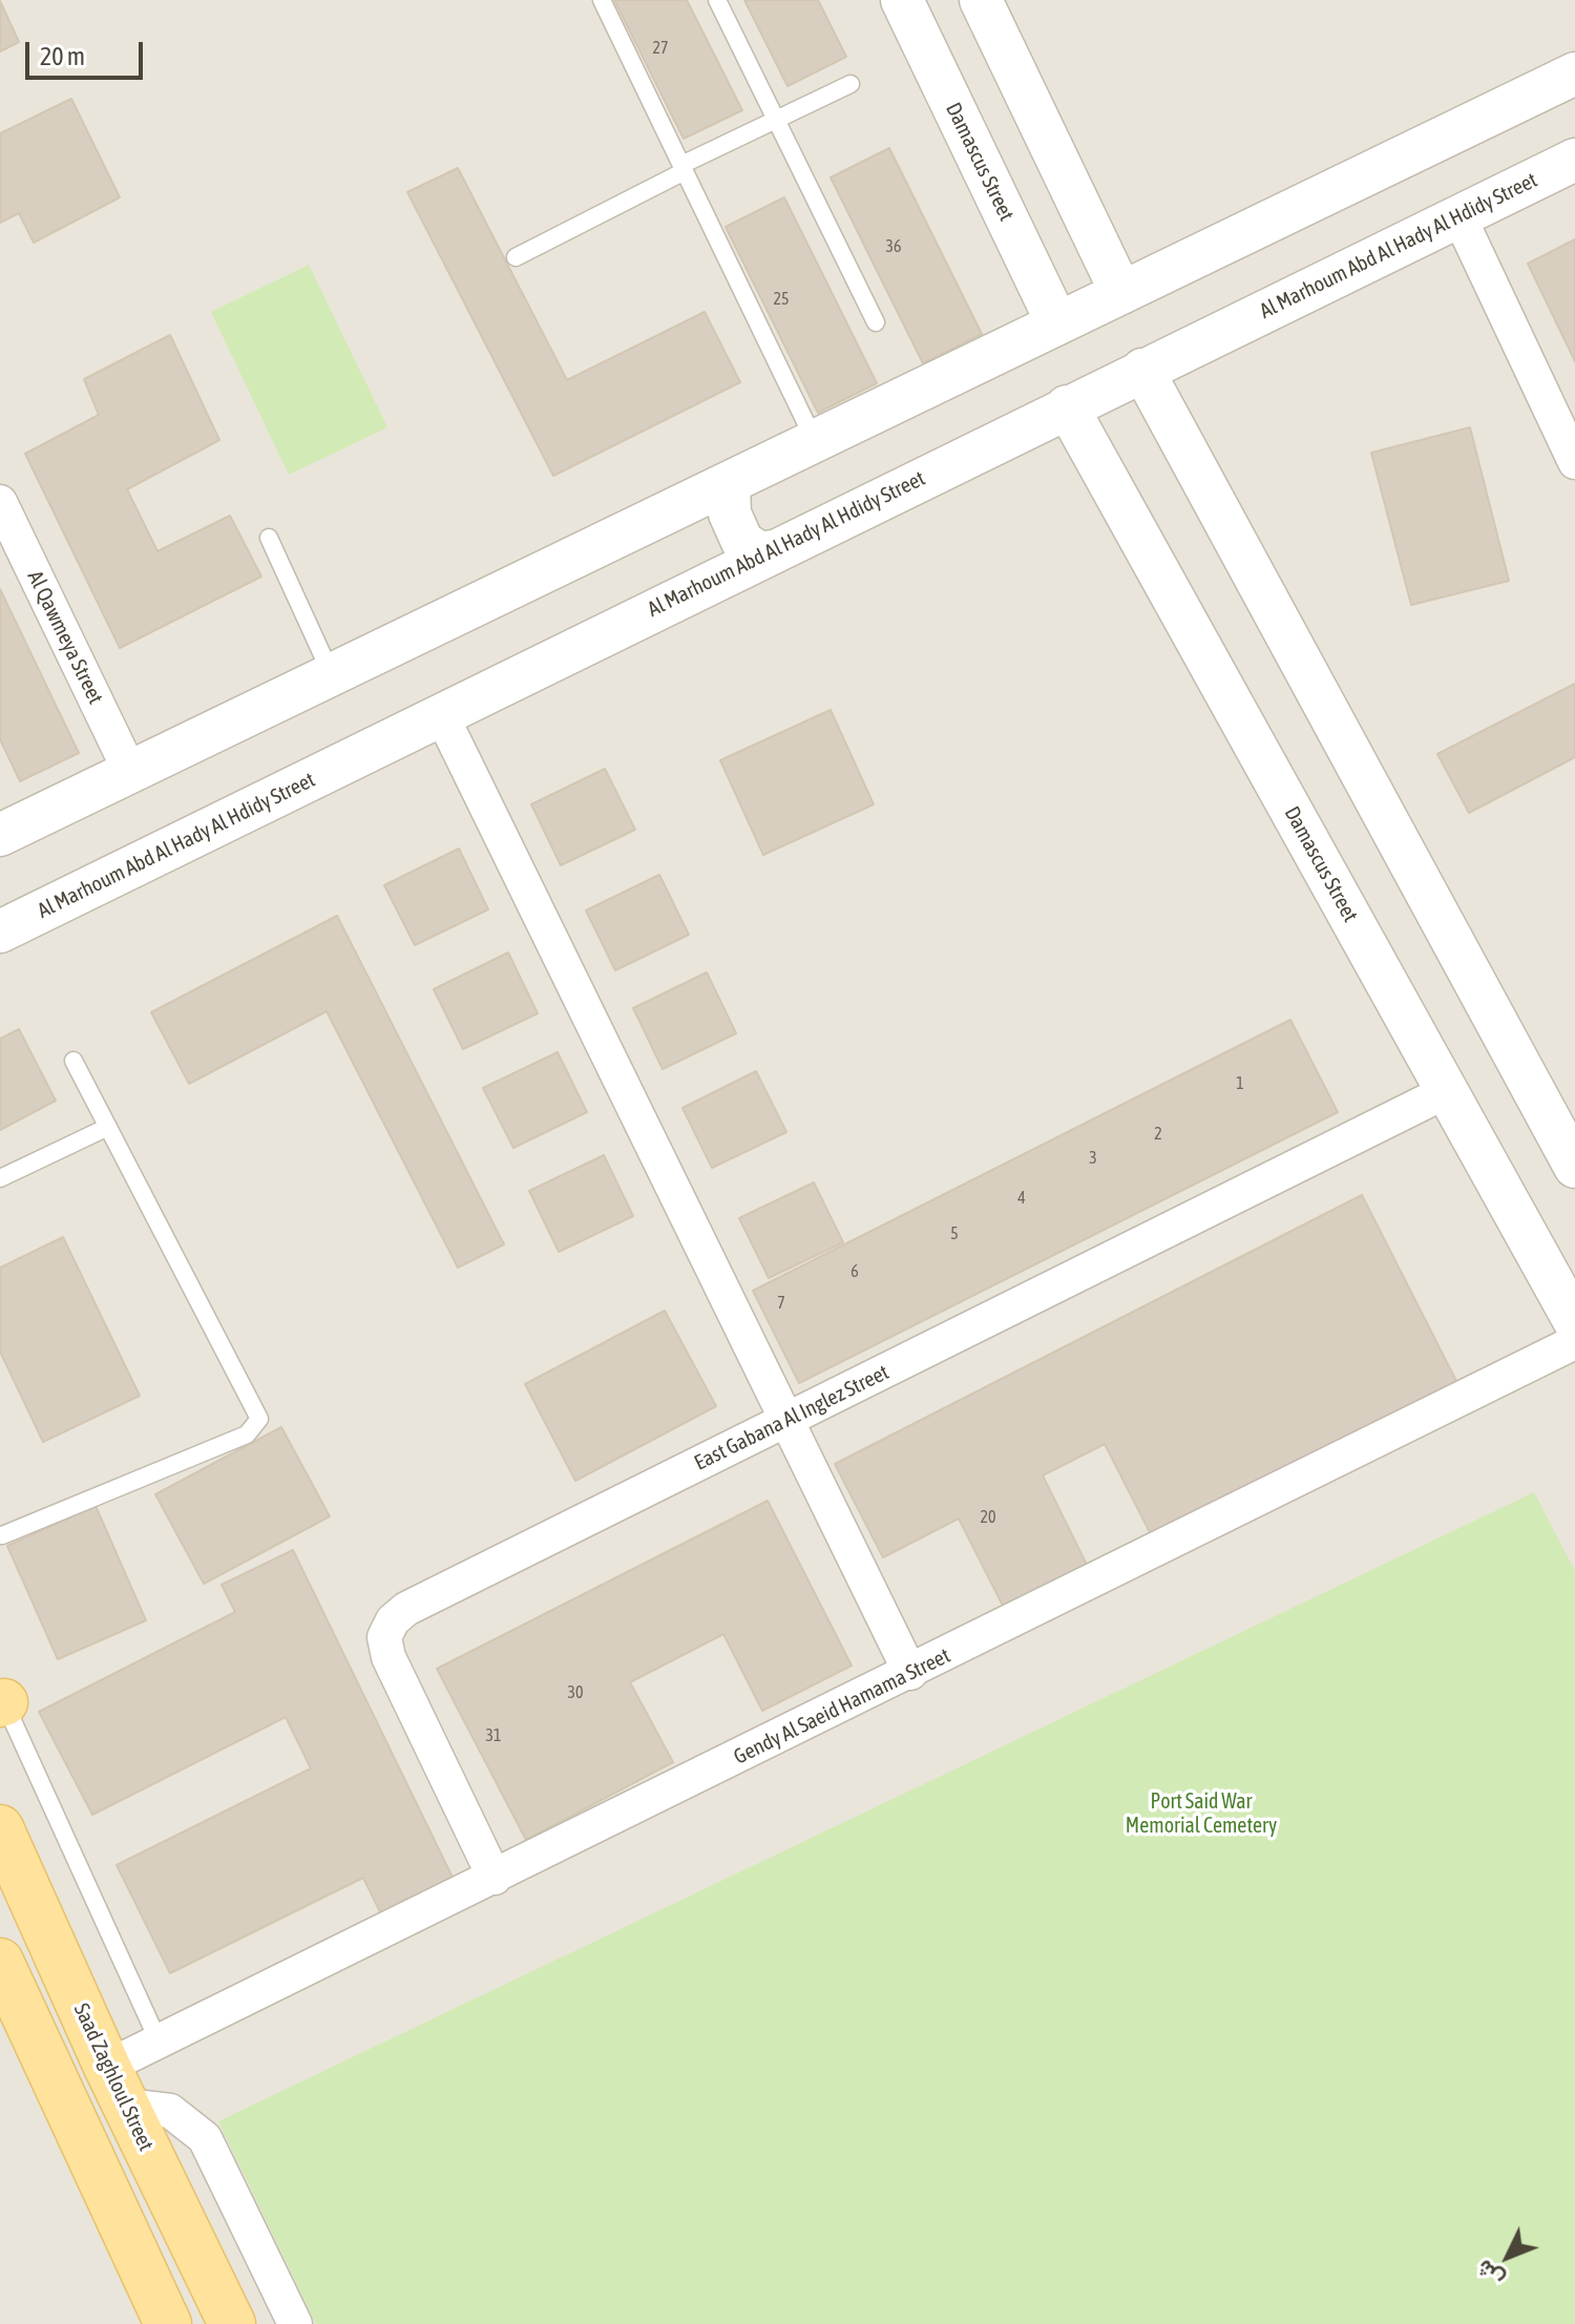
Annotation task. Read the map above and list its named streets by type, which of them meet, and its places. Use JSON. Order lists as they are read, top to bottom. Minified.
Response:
{"streets":{"main road":["Saad Zaghloul Street"],"street":["Damascus Street","Al Marhoum Abd Al Hady Al Hdidy Street","Al Qawmeya Street","East Gabana Al Inglez Street","Gendy Al Saeid Hamama Street"]},"crossings":[["Damascus Street","Al Marhoum Abd Al Hady Al Hdidy Street"],["Damascus Street","East Gabana Al Inglez Street"],["East Gabana Al Inglez Street","Gendy Al Saeid Hamama Street"],["Gendy Al Saeid Hamama Street","Saad Zaghloul Street"]],"parks":["Port Said War Memorial Cemetery"],"house_numbers":["27","36","25","1","2","3","4","5","6","7","20","30","31"],"scale_bar":"20 m","north":"bottom left"}
